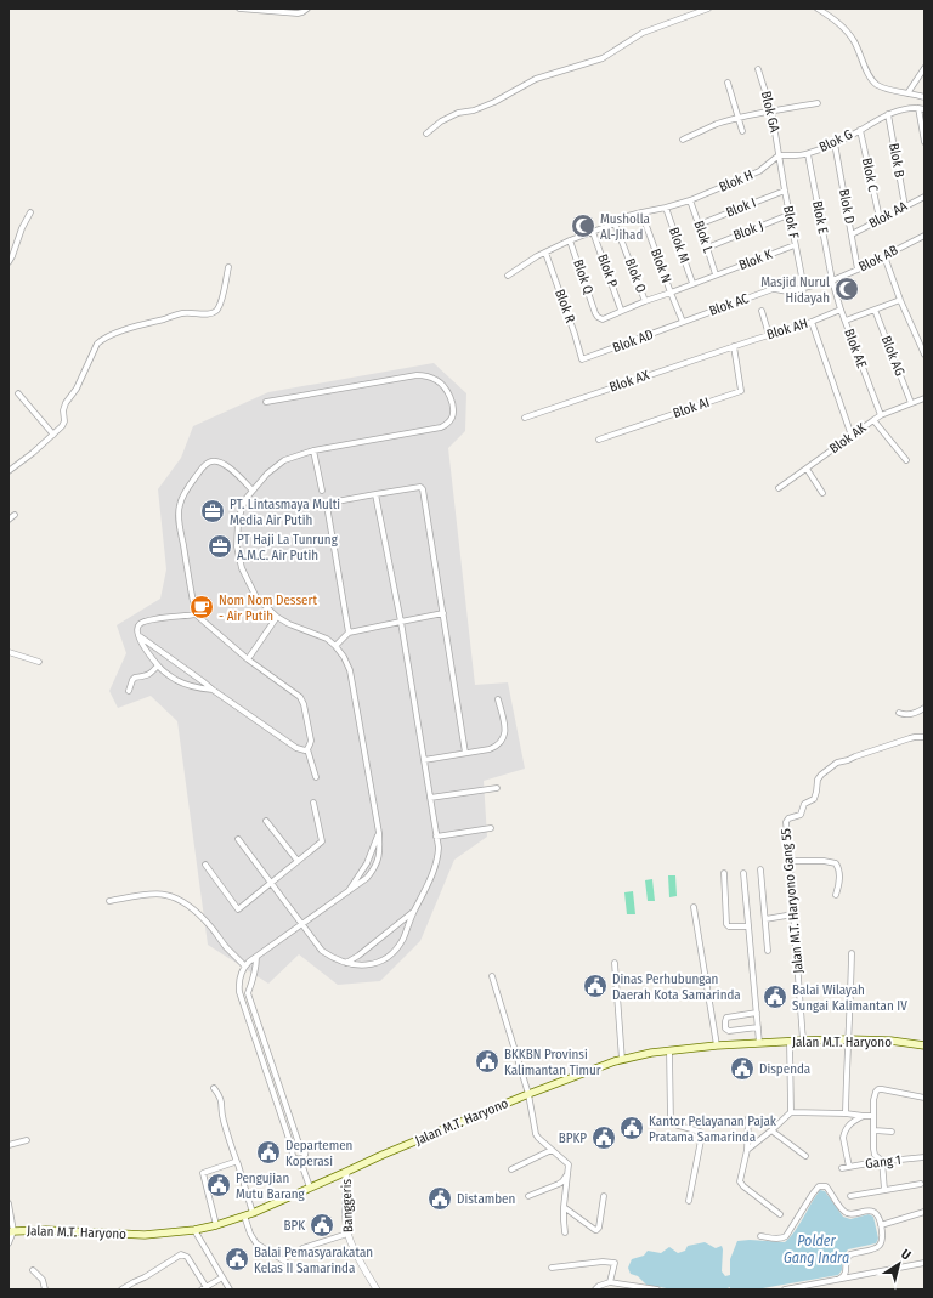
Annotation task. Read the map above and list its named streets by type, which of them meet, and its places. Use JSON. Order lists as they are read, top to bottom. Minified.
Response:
{"streets":{"main road":["Jalan M.T. Haryono"],"street":["Blok GA","Blok G","Blok B","Blok C","Blok H","Blok D","Blok I","Blok AA","Blok E","Blok F","Blok J","Blok L","Blok M","Blok AB","Blok K","Blok N","Blok P","Blok O","Blok Q","Blok AC","Blok R","Blok AH","Blok AD","Blok AE","Blok AG","Blok AX","Blok AI","Blok AK","Jalan M.T. Haryono Gang 55","Gang 1","Banggeris"]},"crossings":[["Blok GA","Blok G"],["Blok GA","Blok H"],["Blok GA","Blok F"],["Blok G","Blok B"],["Blok G","Blok C"],["Blok G","Blok H"],["Blok G","Blok D"],["Blok G","Blok E"],["Blok G","Blok F"],["Blok B","Blok AA"],["Blok C","Blok AA"],["Blok H","Blok F"],["Blok H","Blok L"],["Blok H","Blok M"],["Blok H","Blok N"],["Blok H","Blok P"],["Blok H","Blok O"],["Blok H","Blok Q"],["Blok H","Blok R"],["Blok D","Blok AA"],["Blok D","Blok AB"],["Blok I","Blok F"],["Blok I","Blok L"],["Blok E","Blok AB"],["Blok E","Blok AE"],["Blok F","Blok J"],["Blok F","Blok AB"],["Blok F","Blok K"],["Blok F","Blok AC"],["Blok J","Blok L"],["Blok L","Blok K"],["Blok M","Blok K"],["Blok AB","Blok AC"],["Blok AB","Blok AE"],["Blok K","Blok N"],["Blok K","Blok P"],["Blok K","Blok O"],["Blok K","Blok Q"],["Blok N","Blok AC"],["Blok N","Blok AD"],["Blok AC","Blok AD"],["Blok R","Blok AD"],["Blok AH","Blok AE"],["Blok AH","Blok AX"],["Blok AH","Blok AI"],["Blok AE","Blok AK"],["Blok AG","Blok AK"],["Blok AX","Blok AI"],["Jalan M.T. Haryono Gang 55","Jalan M.T. Haryono"],["Jalan M.T. Haryono","Banggeris"]],"water":["Polder Gang Indra"],"places":{"mosque":["Musholla Al-Jihad","Masjid Nurul Hidayah"],"office":["PT. Lintasmaya Multi Media Air Putih","PT Haji La Tunrung A.M.C. Air Putih"],"cafe":["Nom Nom Dessert - Air Putih"],"public building":["Dinas Perhubungan Daerah Kota Samarinda","Balai Wilayah Sungai Kalimantan IV","BKKBN Provinsi Kalimantan Timur","Dispenda","Kantor Pelayanan Pajak Pratama Samarinda","BPKP","Departemen Koperasi","Pengujian Mutu Barang","Distamben","BPK","Balai Pemasyarakatan Kelas II Samarinda"]},"north":"top right"}
